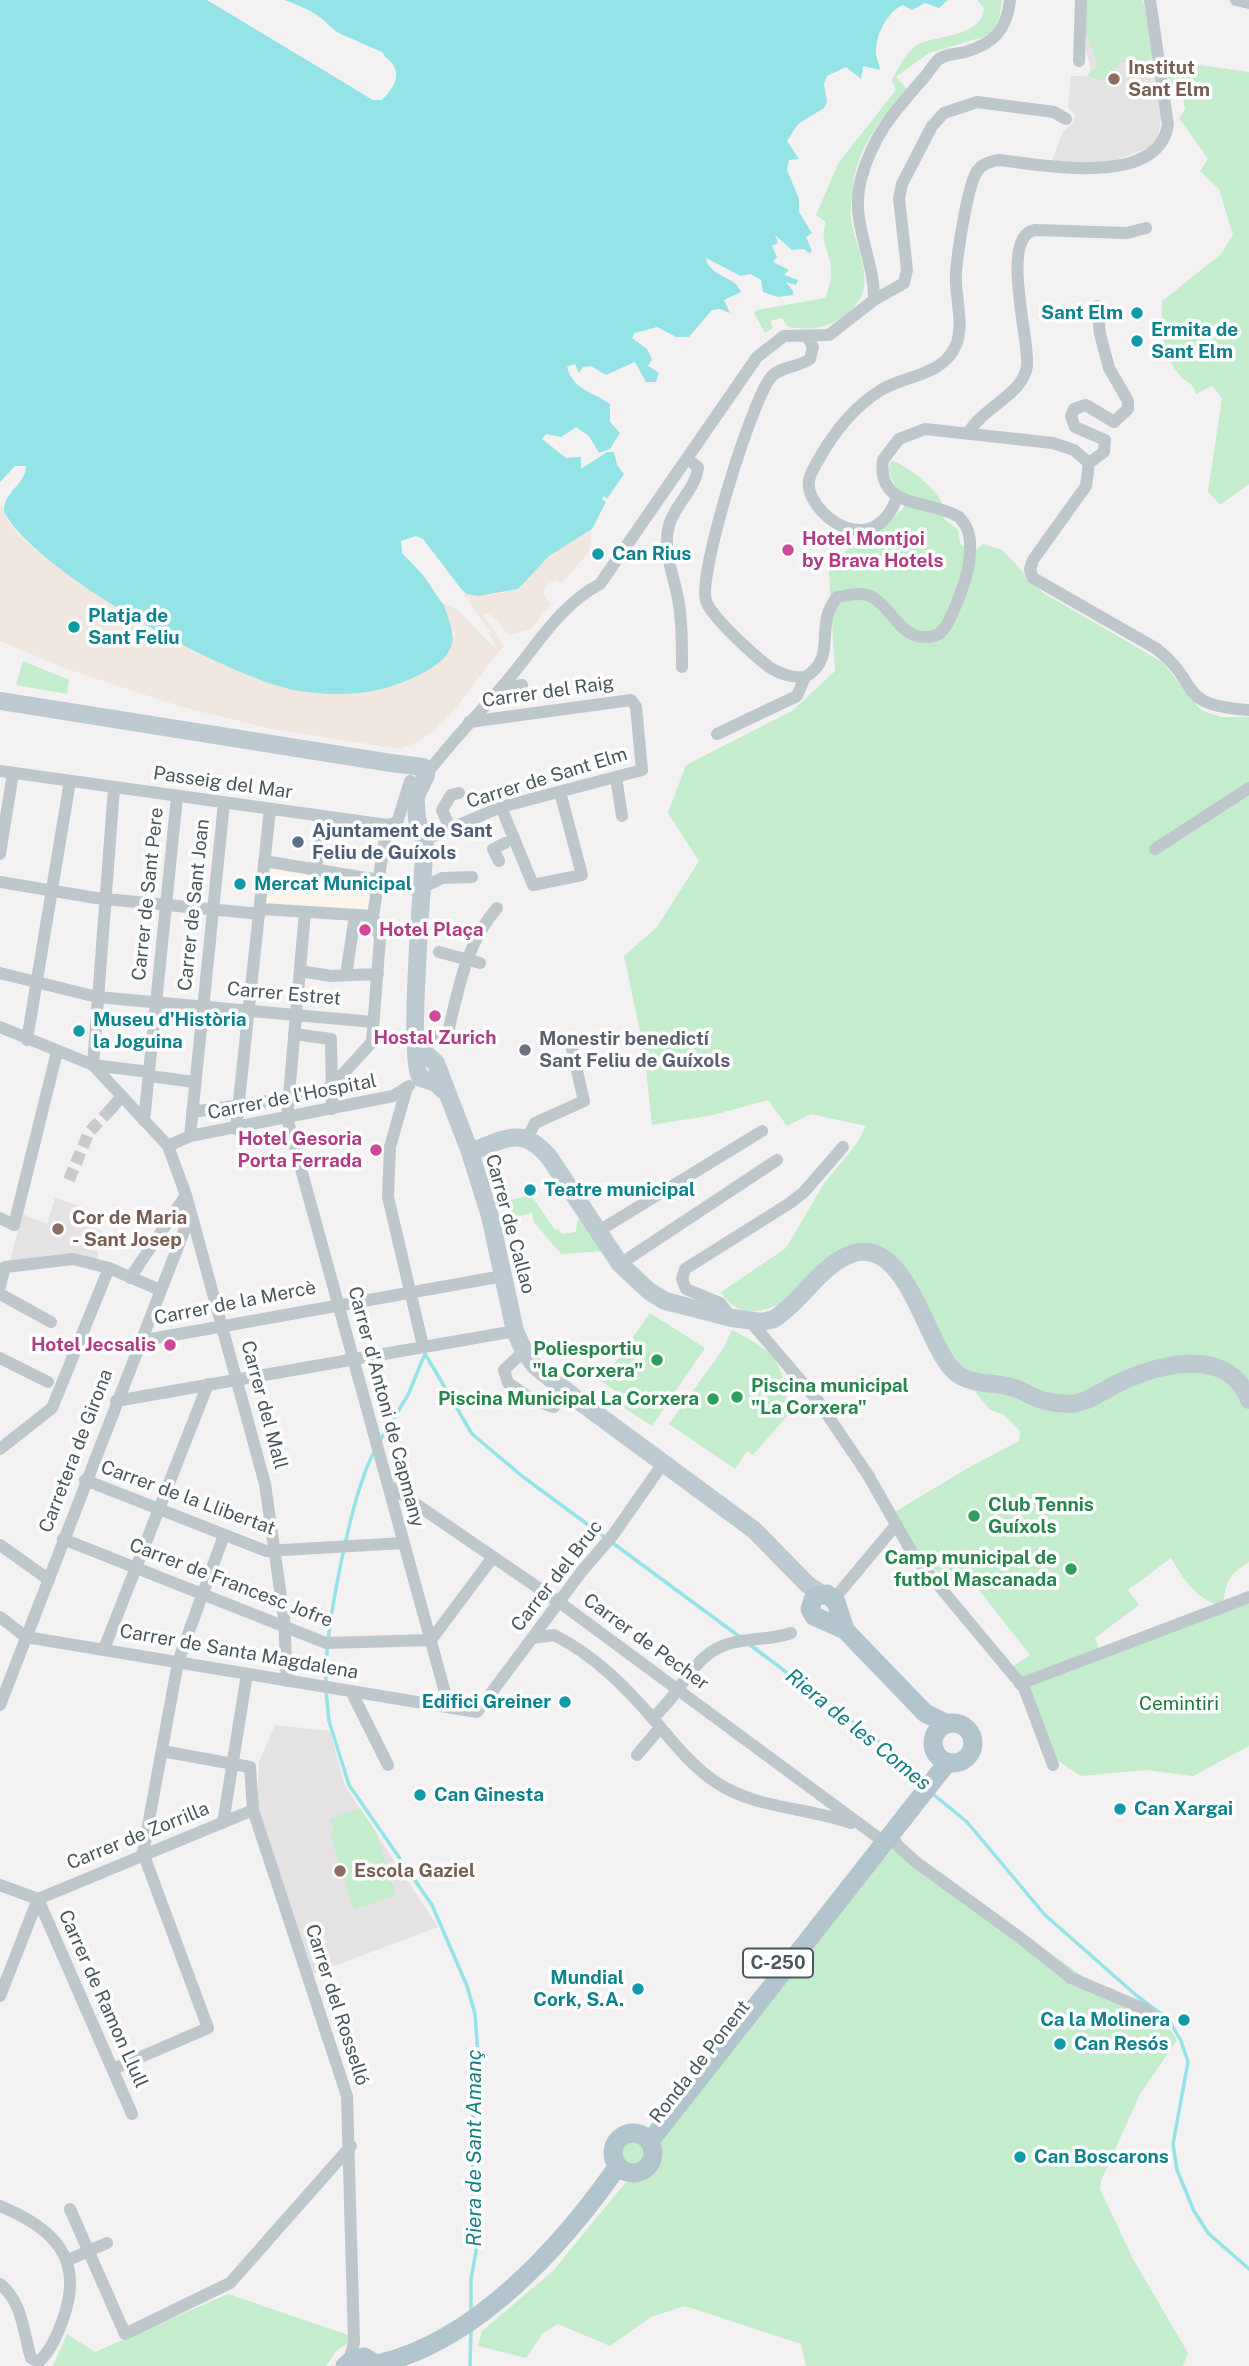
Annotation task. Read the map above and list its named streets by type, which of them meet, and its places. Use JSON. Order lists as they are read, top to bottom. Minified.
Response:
{"streets":{"main road":["Carrer de Callao","C-250","Ronda de Ponent"],"street":["Carrer del Raig","Carrer de Sant Elm","Passeig del Mar","Carrer de Sant Pere","Carrer de Sant Joan","Carrer Estret","Carrer de l'Hospital","Carrer de la Mercè","Carrer del Mall","Carrer d'Antoni de Capmany","Carretera de Girona","Carrer de la Llibertat","Carrer del Bruc","Carrer de Francesc Jofre","Carrer de Pecher","Carrer de Santa Magdalena","Carrer de Zorrilla","Carrer de Ramon Llull","Carrer del Rosselló"]},"crossings":[["Carrer del Raig","Carrer de Sant Elm"],["Carrer de Sant Elm","Carrer de Callao"],["Passeig del Mar","Carrer de Sant Pere"],["Passeig del Mar","Carrer de Sant Joan"],["Carrer de Sant Pere","Carrer Estret"],["Carrer de Sant Joan","Carrer Estret"],["Carrer de Sant Joan","Carrer de l'Hospital"],["Carrer de l'Hospital","Carrer de Callao"],["Carrer de l'Hospital","Carrer del Mall"],["Carrer de l'Hospital","Carrer d'Antoni de Capmany"],["Carrer de Callao","Carrer de la Mercè"],["Carrer de Callao","Carrer del Bruc"],["Carrer de Callao","C-250"],["Carrer de la Mercè","Carrer del Mall"],["Carrer de la Mercè","Carrer d'Antoni de Capmany"],["Carrer de la Mercè","Carretera de Girona"],["Carrer del Mall","Carretera de Girona"],["Carrer del Mall","Carrer de la Llibertat"],["Carrer del Mall","Carrer de Francesc Jofre"],["Carrer del Mall","Carrer de Santa Magdalena"],["Carrer d'Antoni de Capmany","Carrer de la Llibertat"],["Carrer d'Antoni de Capmany","Carrer de Francesc Jofre"],["Carrer d'Antoni de Capmany","Carrer de Pecher"],["Carrer d'Antoni de Capmany","Carrer de Santa Magdalena"],["Carretera de Girona","Carrer de la Llibertat"],["Carretera de Girona","Carrer de Francesc Jofre"],["Carretera de Girona","Carrer de Santa Magdalena"],["Carrer del Bruc","Carrer de Pecher"],["Carrer del Bruc","Carrer de Santa Magdalena"],["Carrer de Pecher","C-250"],["Carrer de Zorrilla","Carrer de Ramon Llull"],["Carrer de Zorrilla","Carrer del Rosselló"],["C-250","Carrer del Rosselló"],["C-250","Ronda de Ponent"]],"water":["Riera de les Comes","Riera de Sant Amanç"],"parks":["Cemintiri"],"places":["Institut Sant Elm","Sant Elm","Ermita de Sant Elm","Hotel Montjoi by Brava Hotels","Can Rius","Platja de Sant Feliu","Ajuntament de Sant Feliu de Guíxols","Mercat Municipal","Hotel Plaça","Hostal Zurich","Museu d'Història la Joguina","Monestir benedictí Sant Feliu de Guíxols","Hotel Gesoria Porta Ferrada","Teatre municipal","Cor de Maria - Sant Josep","Hotel Jecsalis","Poliesportiu \"la Corxera\"","Piscina municipal \"La Corxera\"","Piscina Municipal La Corxera","Club Tennis Guíxols","Camp municipal de futbol Mascanada","Edifici Greiner","Can Ginesta","Can Xargai","Escola Gaziel","Mundial Cork, S.A.","Ca la Molinera","Can Resós","Can Boscarons"]}
